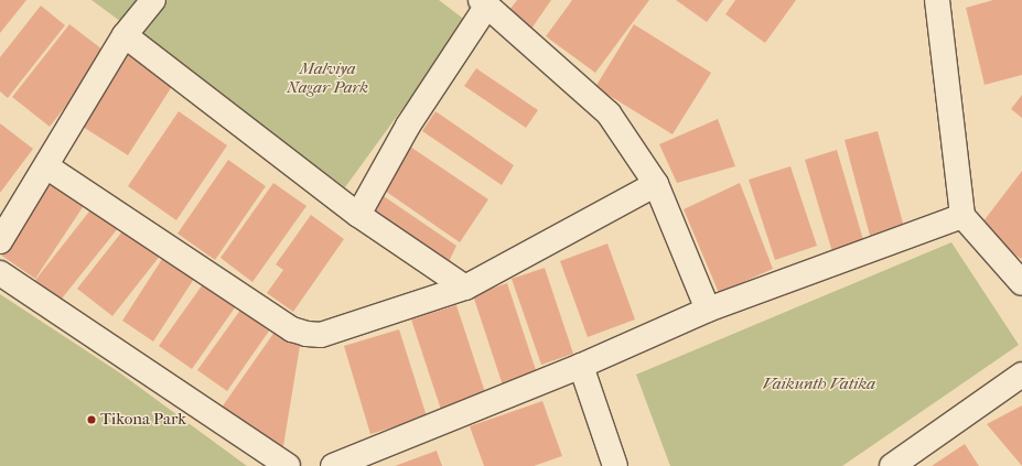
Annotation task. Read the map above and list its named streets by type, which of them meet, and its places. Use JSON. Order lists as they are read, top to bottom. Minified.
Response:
{"parks":["Malviya Nagar Park","Vaikunth Vatika"],"places":["Tikona Park"]}
